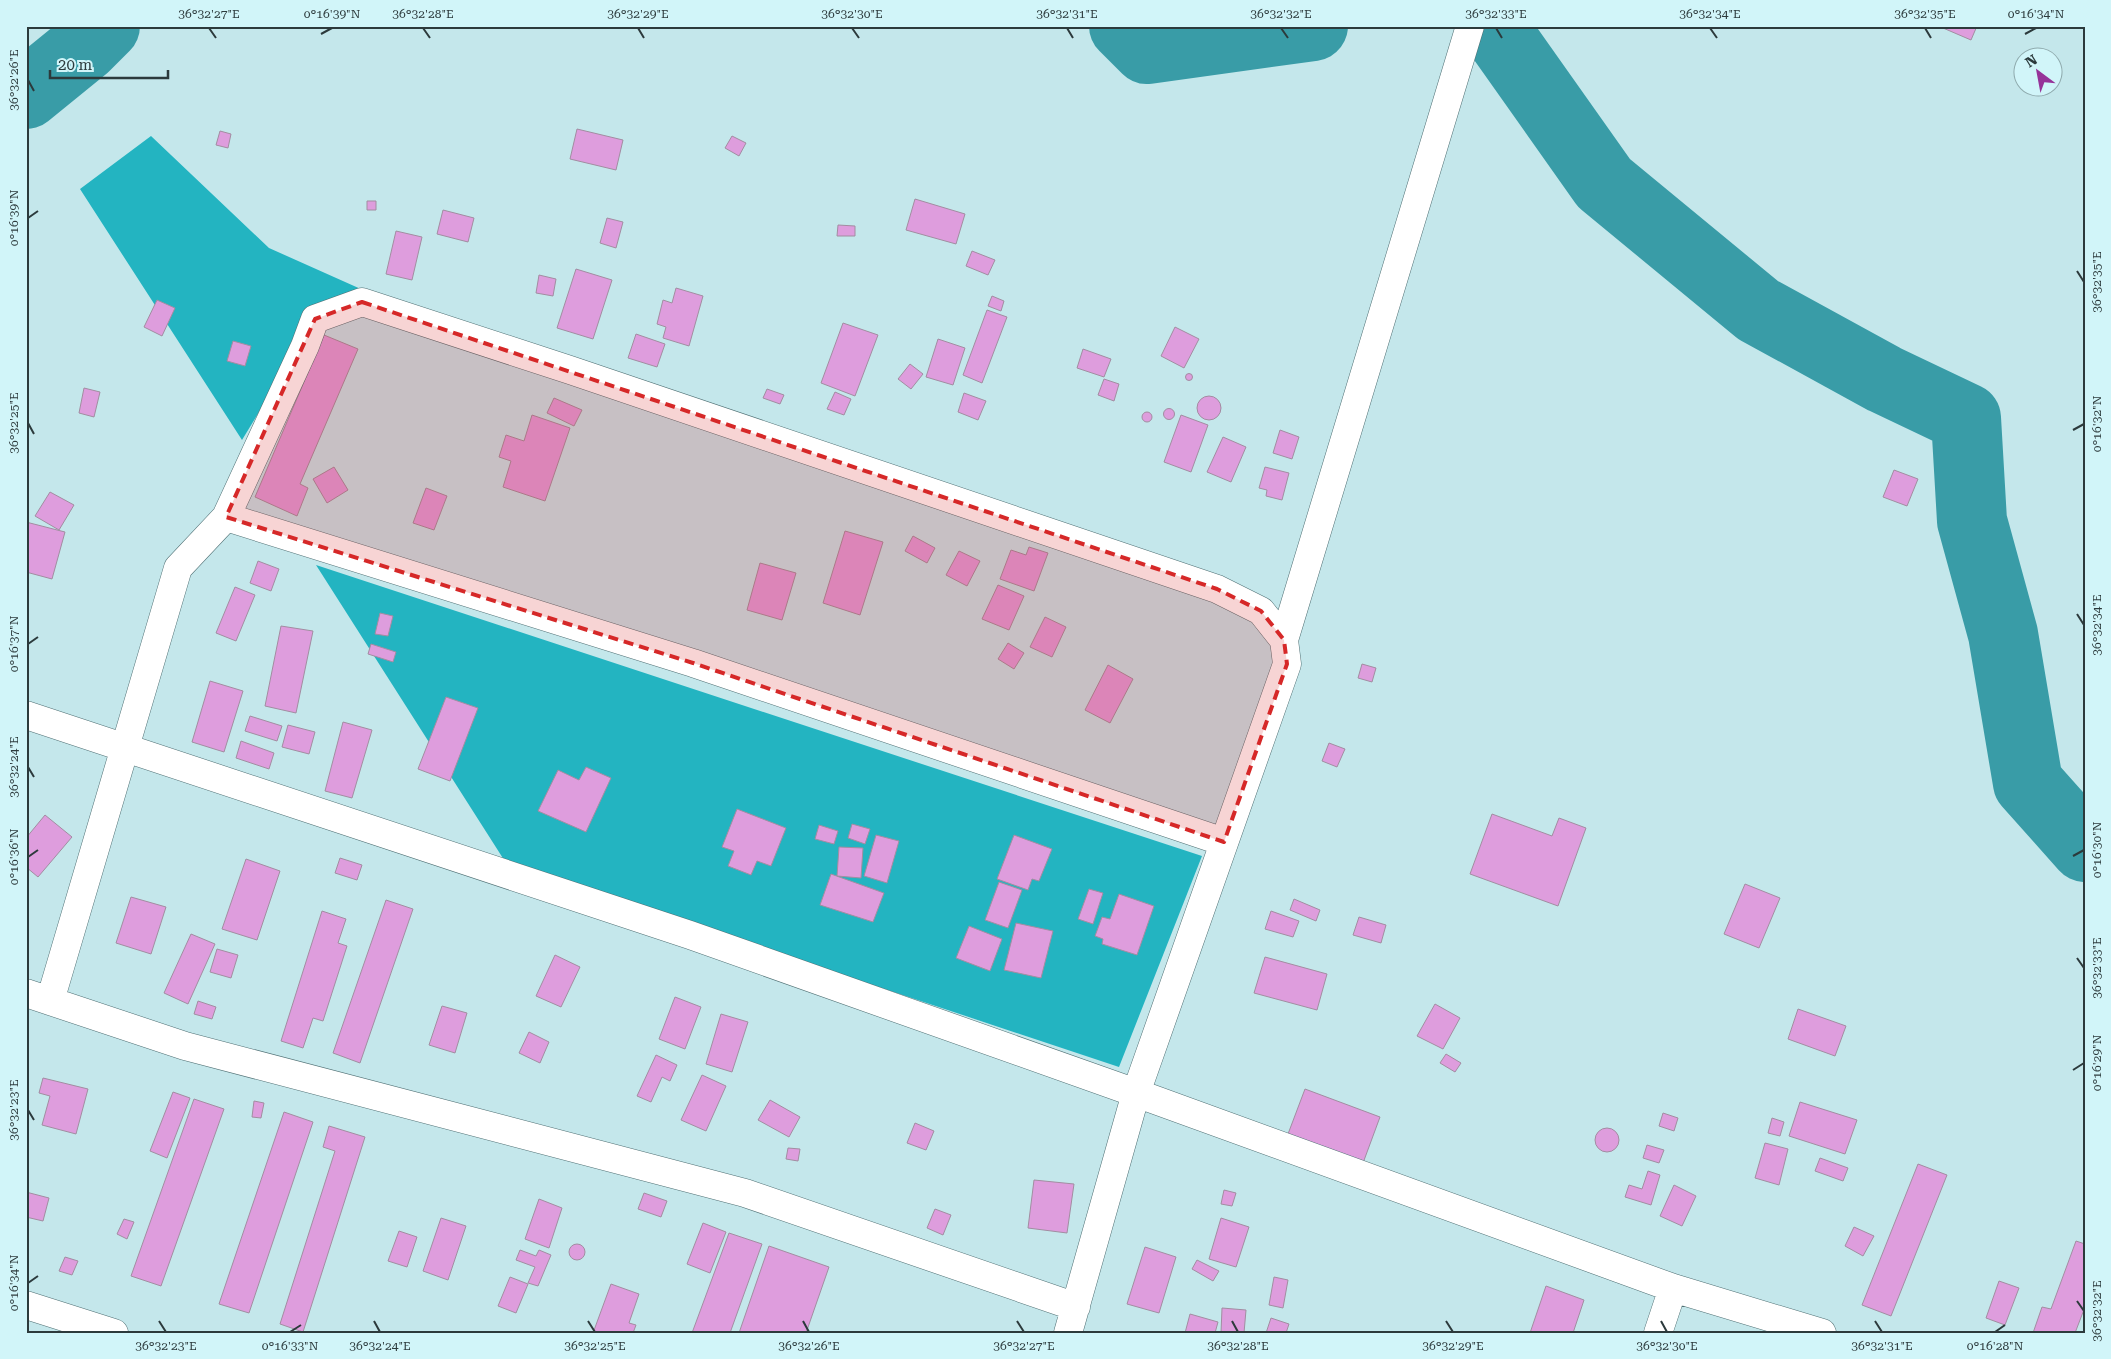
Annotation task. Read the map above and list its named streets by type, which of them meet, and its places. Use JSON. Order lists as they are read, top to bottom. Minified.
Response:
{"scale_bar":"20 m","north":"top left","coordinates":["36°32'27\"E","0°16'39\"N","36°32'28\"E","36°32'29\"E","36°32'30\"E","36°32'31\"E","36°32'32\"E","36°32'33\"E","36°32'34\"E","36°32'35\"E","0°16'34\"N","36°32'26\"E","36°32'25\"E","0°16'32\"N","0°16'37\"N","36°32'24\"E","0°16'30\"N","0°16'36\"N","0°16'29\"N","36°32'23\"E","0°16'33\"N","0°16'28\"N"]}
